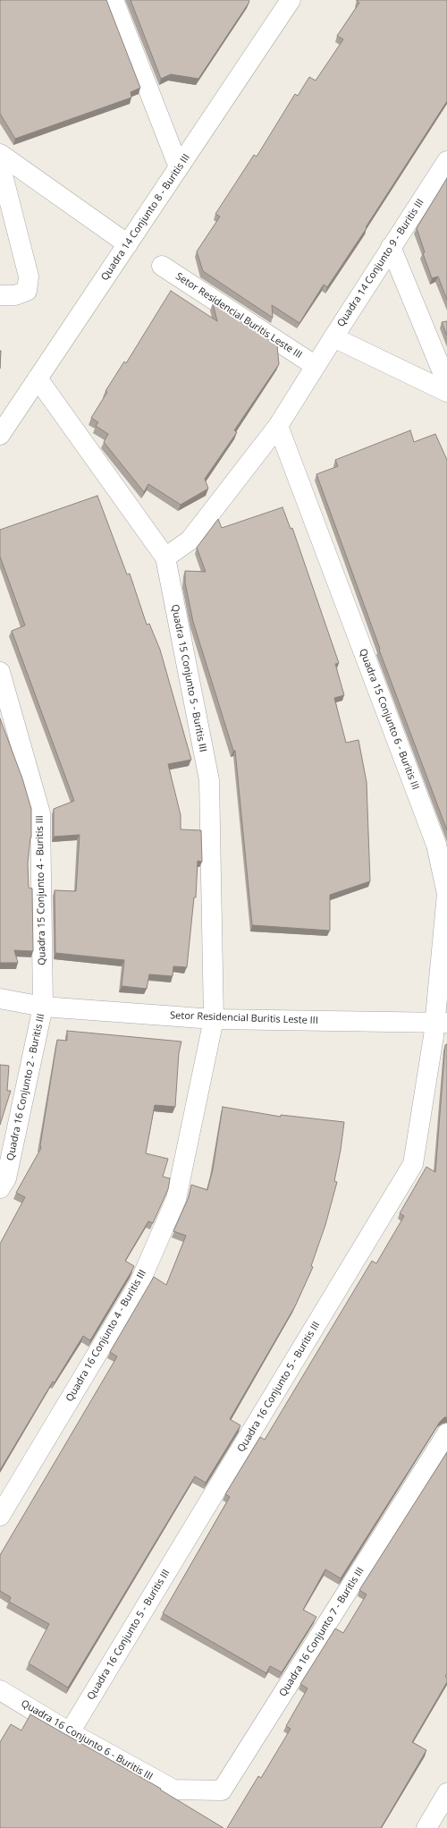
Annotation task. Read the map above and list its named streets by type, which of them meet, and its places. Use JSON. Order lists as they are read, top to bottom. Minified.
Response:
{"streets":{"street":["Quadra 14 Conjunto 8 - Buritis III","Quadra 14 Conjunto 9 - Buritis III","Setor Residencial Buritis Leste III","Quadra 15 Conjunto 5 - Buritis III","Quadra 15 Conjunto 6 - Buritis III","Quadra 15 Conjunto 4 - Buritis III","Quadra 16 Conjunto 2 - Buritis III","Quadra 16 Conjunto 4 - Buritis III","Quadra 16 Conjunto 5 - Buritis III","Quadra 16 Conjunto 7 - Buritis III","Quadra 16 Conjunto 6 - Buritis III"]},"crossings":[["Quadra 14 Conjunto 8 - Buritis III","Quadra 15 Conjunto 5 - Buritis III"],["Quadra 14 Conjunto 9 - Buritis III","Setor Residencial Buritis Leste III"],["Setor Residencial Buritis Leste III","Quadra 15 Conjunto 5 - Buritis III"],["Setor Residencial Buritis Leste III","Quadra 15 Conjunto 6 - Buritis III"],["Setor Residencial Buritis Leste III","Quadra 15 Conjunto 4 - Buritis III"],["Setor Residencial Buritis Leste III","Quadra 16 Conjunto 2 - Buritis III"],["Setor Residencial Buritis Leste III","Quadra 16 Conjunto 4 - Buritis III"],["Setor Residencial Buritis Leste III","Quadra 16 Conjunto 5 - Buritis III"],["Quadra 15 Conjunto 5 - Buritis III","Quadra 16 Conjunto 4 - Buritis III"],["Quadra 15 Conjunto 6 - Buritis III","Quadra 16 Conjunto 5 - Buritis III"],["Quadra 15 Conjunto 4 - Buritis III","Quadra 16 Conjunto 2 - Buritis III"],["Quadra 16 Conjunto 5 - Buritis III","Quadra 16 Conjunto 6 - Buritis III"],["Quadra 16 Conjunto 7 - Buritis III","Quadra 16 Conjunto 6 - Buritis III"]]}
